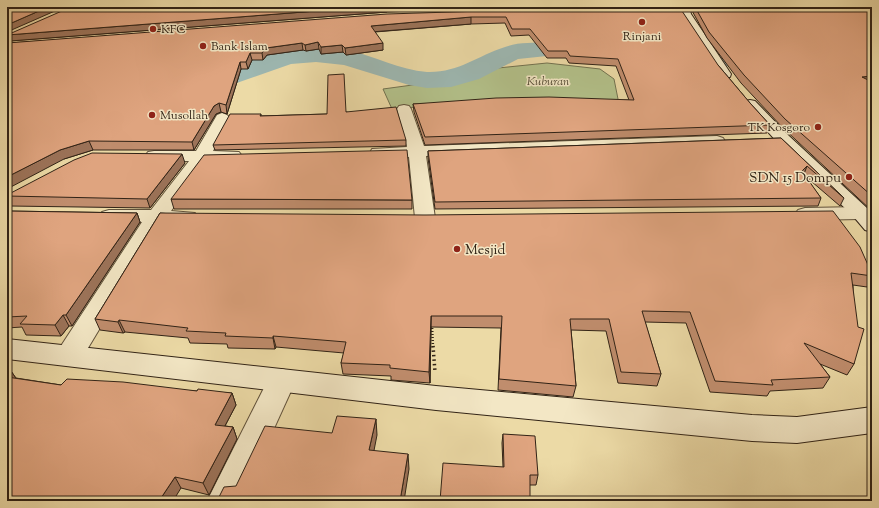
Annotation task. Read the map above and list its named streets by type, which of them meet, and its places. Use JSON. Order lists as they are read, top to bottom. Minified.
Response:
{"parks":["Kuburan"],"places":["Rinjani","KFC","Bank Islam","Musollah","TK Kosgoro","SDN 15 Dompu","Mesjid"]}
